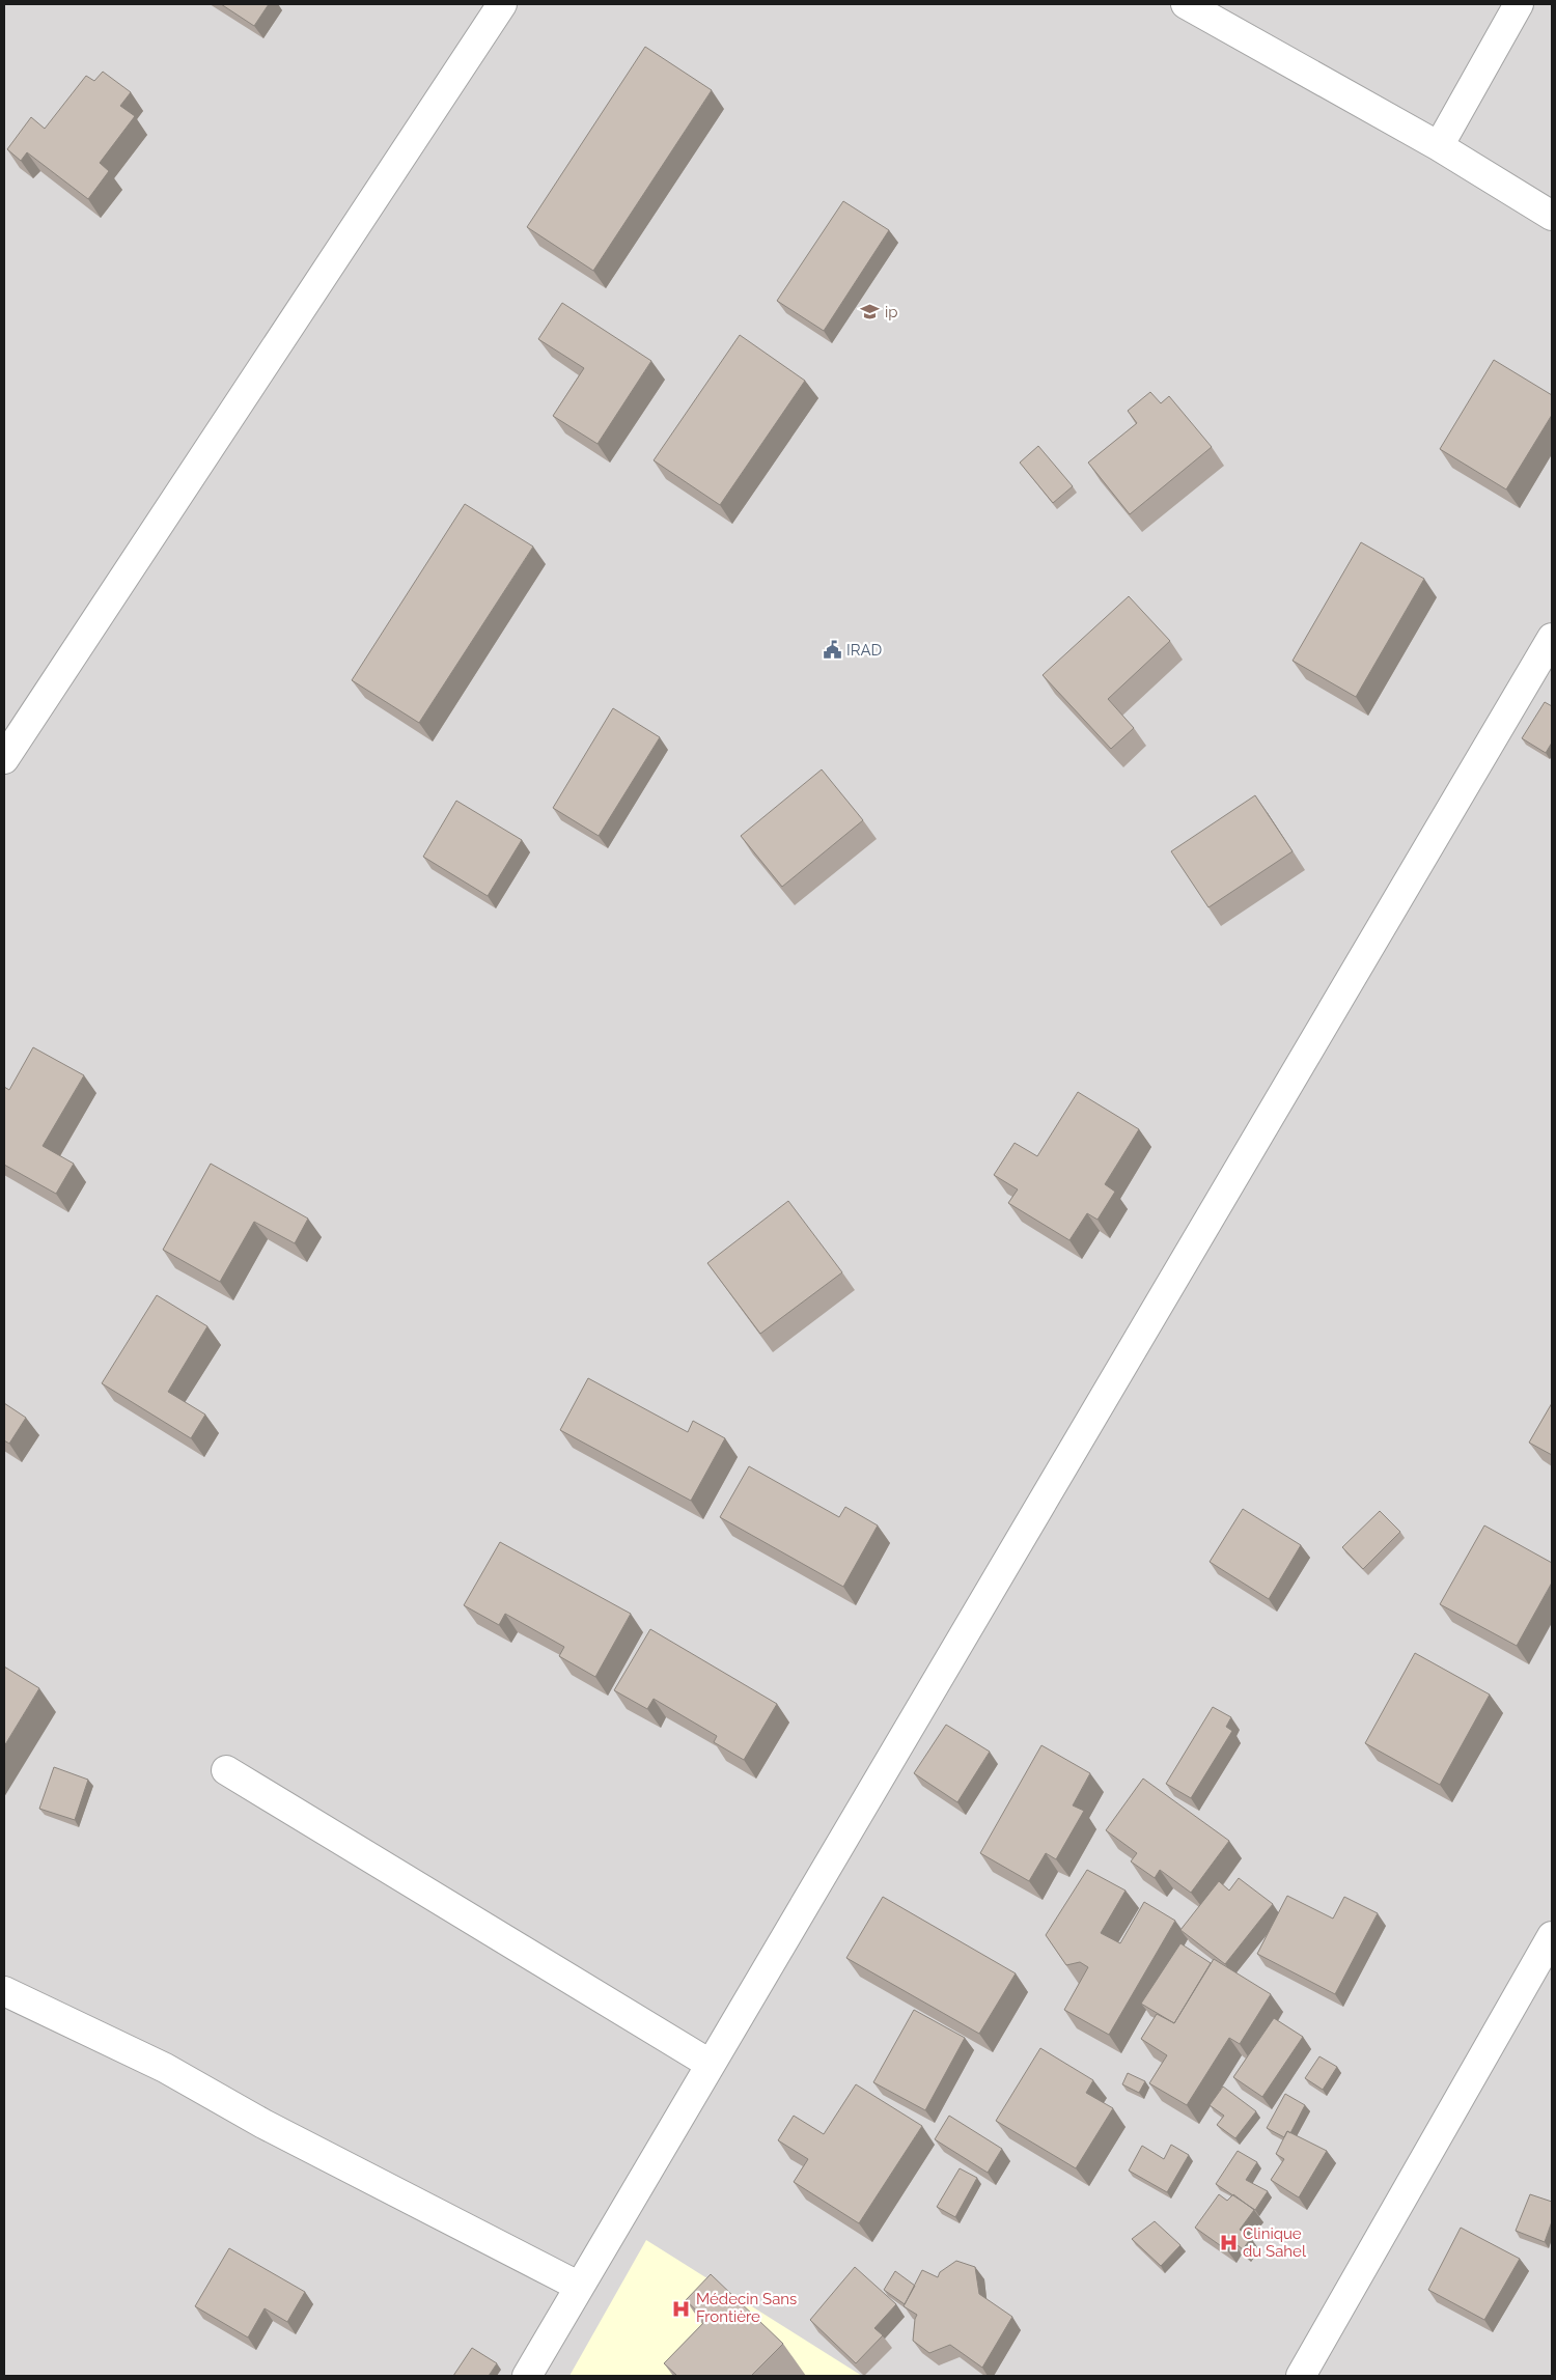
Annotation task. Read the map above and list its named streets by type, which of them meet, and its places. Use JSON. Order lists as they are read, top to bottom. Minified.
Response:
{"places":{"school or university":["ip"],"public building":["IRAD"],"hospital":["Clinique du Sahel","Médecin Sans Frontière"]}}
